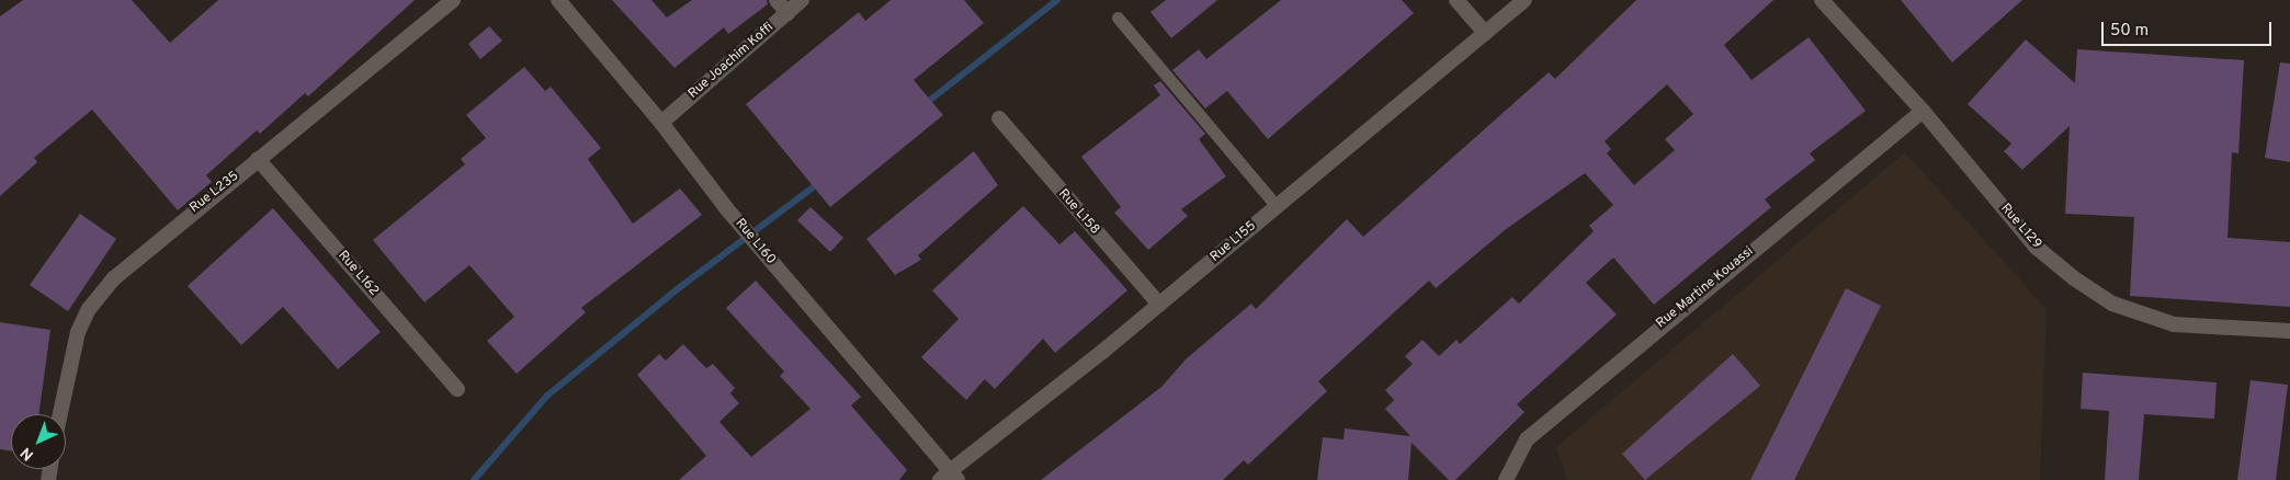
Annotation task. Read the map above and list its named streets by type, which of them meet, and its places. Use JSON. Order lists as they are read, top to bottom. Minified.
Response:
{"streets":{"street":["Rue Joachim Koffi","Rue L235","Rue L158","Rue L129","Rue L160","Rue L155","Rue L162","Rue Martine Kouassi"]},"crossings":[["Rue Joachim Koffi","Rue L160"],["Rue L235","Rue L162"],["Rue L158","Rue L155"],["Rue L129","Rue Martine Kouassi"],["Rue L160","Rue L155"]],"scale_bar":"50 m","north":"bottom left"}
